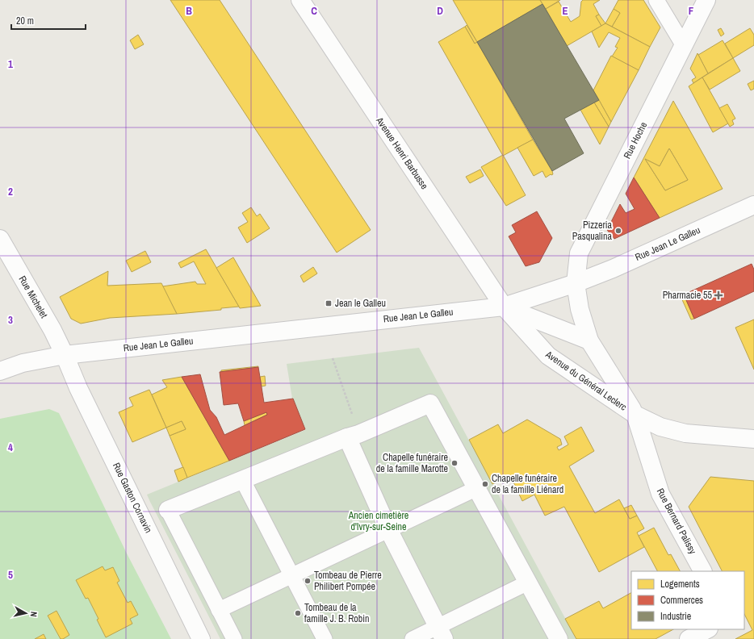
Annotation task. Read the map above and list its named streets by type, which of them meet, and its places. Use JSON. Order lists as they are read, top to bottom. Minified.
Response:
{"streets":{"street":["Rue Hoche","Avenue Henri Barbusse","Rue Jean Le Galleu","Rue Michelet","Avenue du Général Leclerc","Rue Gaston Cornavin","Rue Bernard Palissy"]},"crossings":[["Rue Hoche","Rue Jean Le Galleu"],["Rue Hoche","Avenue du Général Leclerc"],["Avenue Henri Barbusse","Rue Jean Le Galleu"],["Avenue Henri Barbusse","Avenue du Général Leclerc"],["Rue Jean Le Galleu","Rue Michelet"],["Rue Jean Le Galleu","Avenue du Général Leclerc"],["Rue Jean Le Galleu","Rue Gaston Cornavin"],["Rue Michelet","Rue Gaston Cornavin"],["Avenue du Général Leclerc","Rue Bernard Palissy"]],"parks":["Ancien cimetière d'Ivry-sur-Seine"],"places":{"other":["Pizzeria Pasqualina","Chapelle funéraire de la famille Marotte","Chapelle funéraire de la famille Liénard","Tombeau de Pierre Philibert Pompée","Tombeau de la famille J. B. Robin"],"health":["Pharmacie 55"],"transit":["Jean le Galleu"]},"legend":["Logements","Commerces","Industrie"],"scale_bar":"20 m","north":"right","grid":{"columns":["B","C","D","E","F"],"rows":["1","2","3","4","5"]}}
